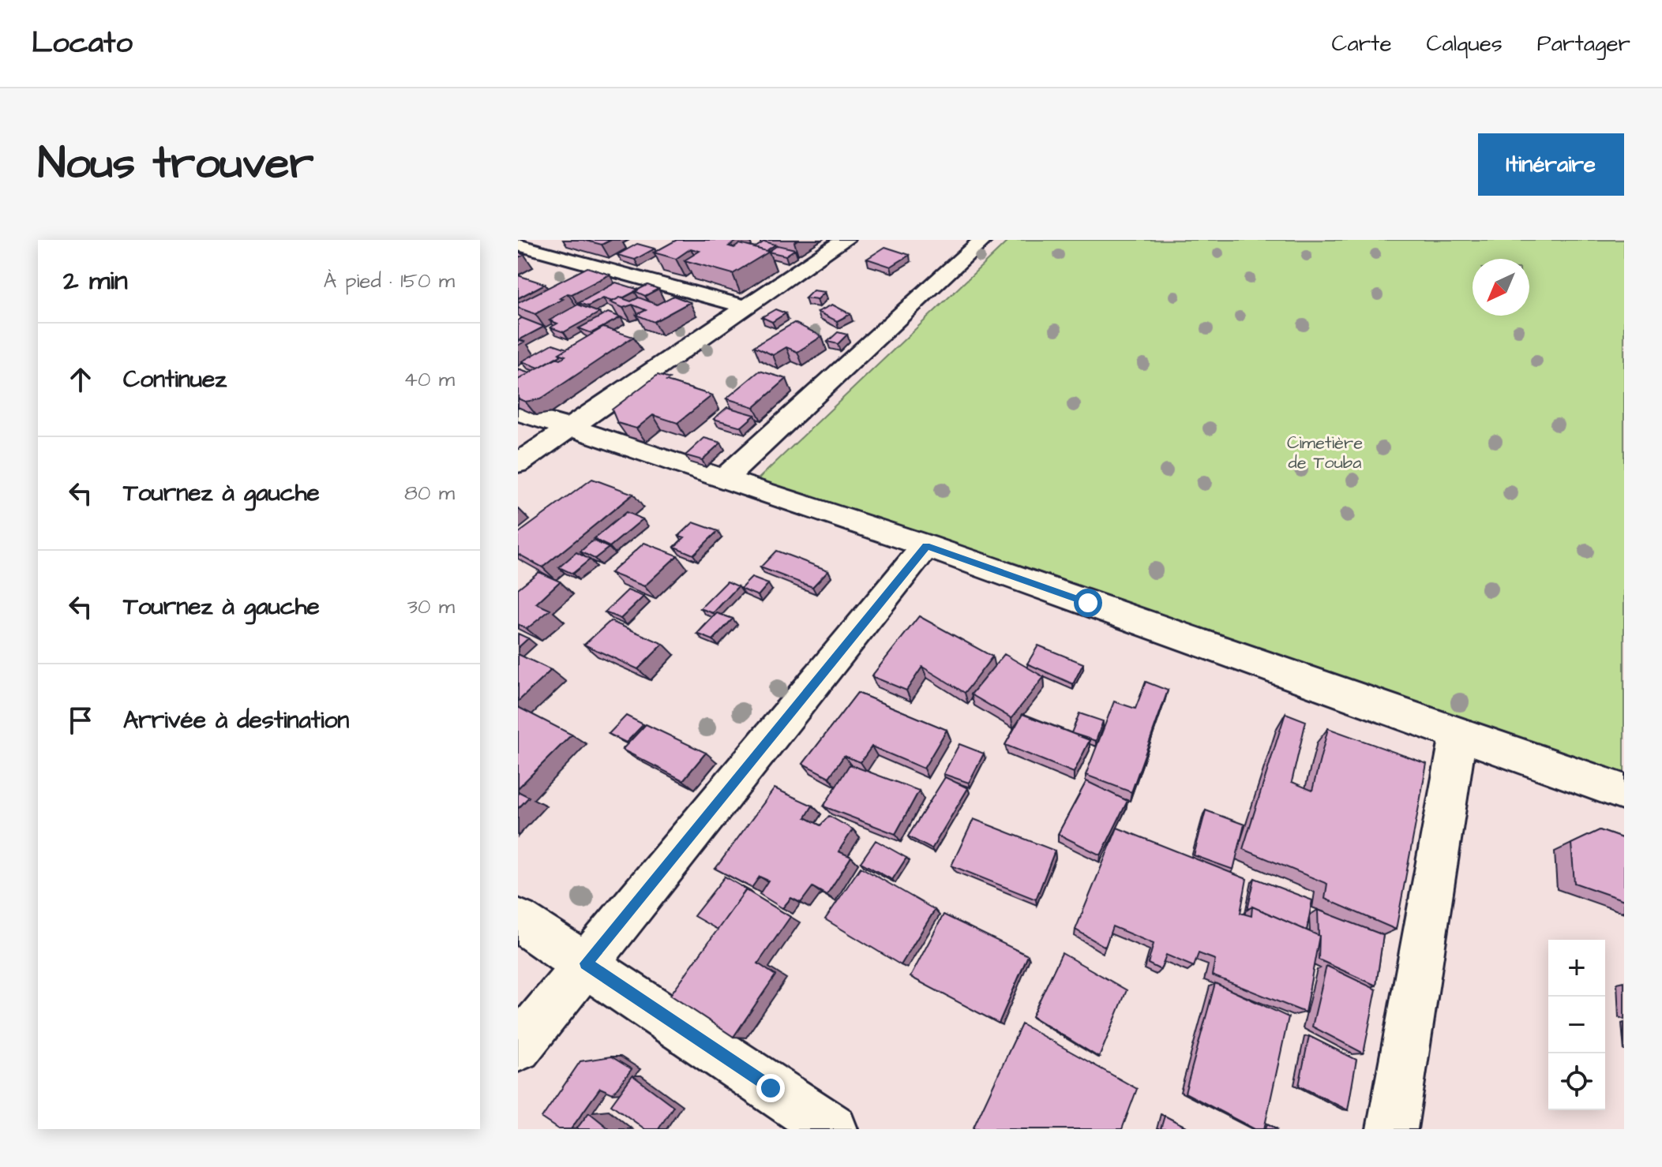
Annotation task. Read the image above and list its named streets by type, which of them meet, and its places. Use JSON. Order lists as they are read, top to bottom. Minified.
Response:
{"parks":["Cimetière de Touba"],"north":"bottom left","page":{"header":"Locato","nav":["Carte","Calques","Partager"],"title":"Nous trouver","buttons":"Itinéraire","heading":["2 min","À pied · 150 m"],"list":[["Continuez","40 m"],["Tournez à gauche","80 m"],["Tournez à gauche","30 m"],"Arrivée à destination"],"map_buttons":["+","−"]}}
